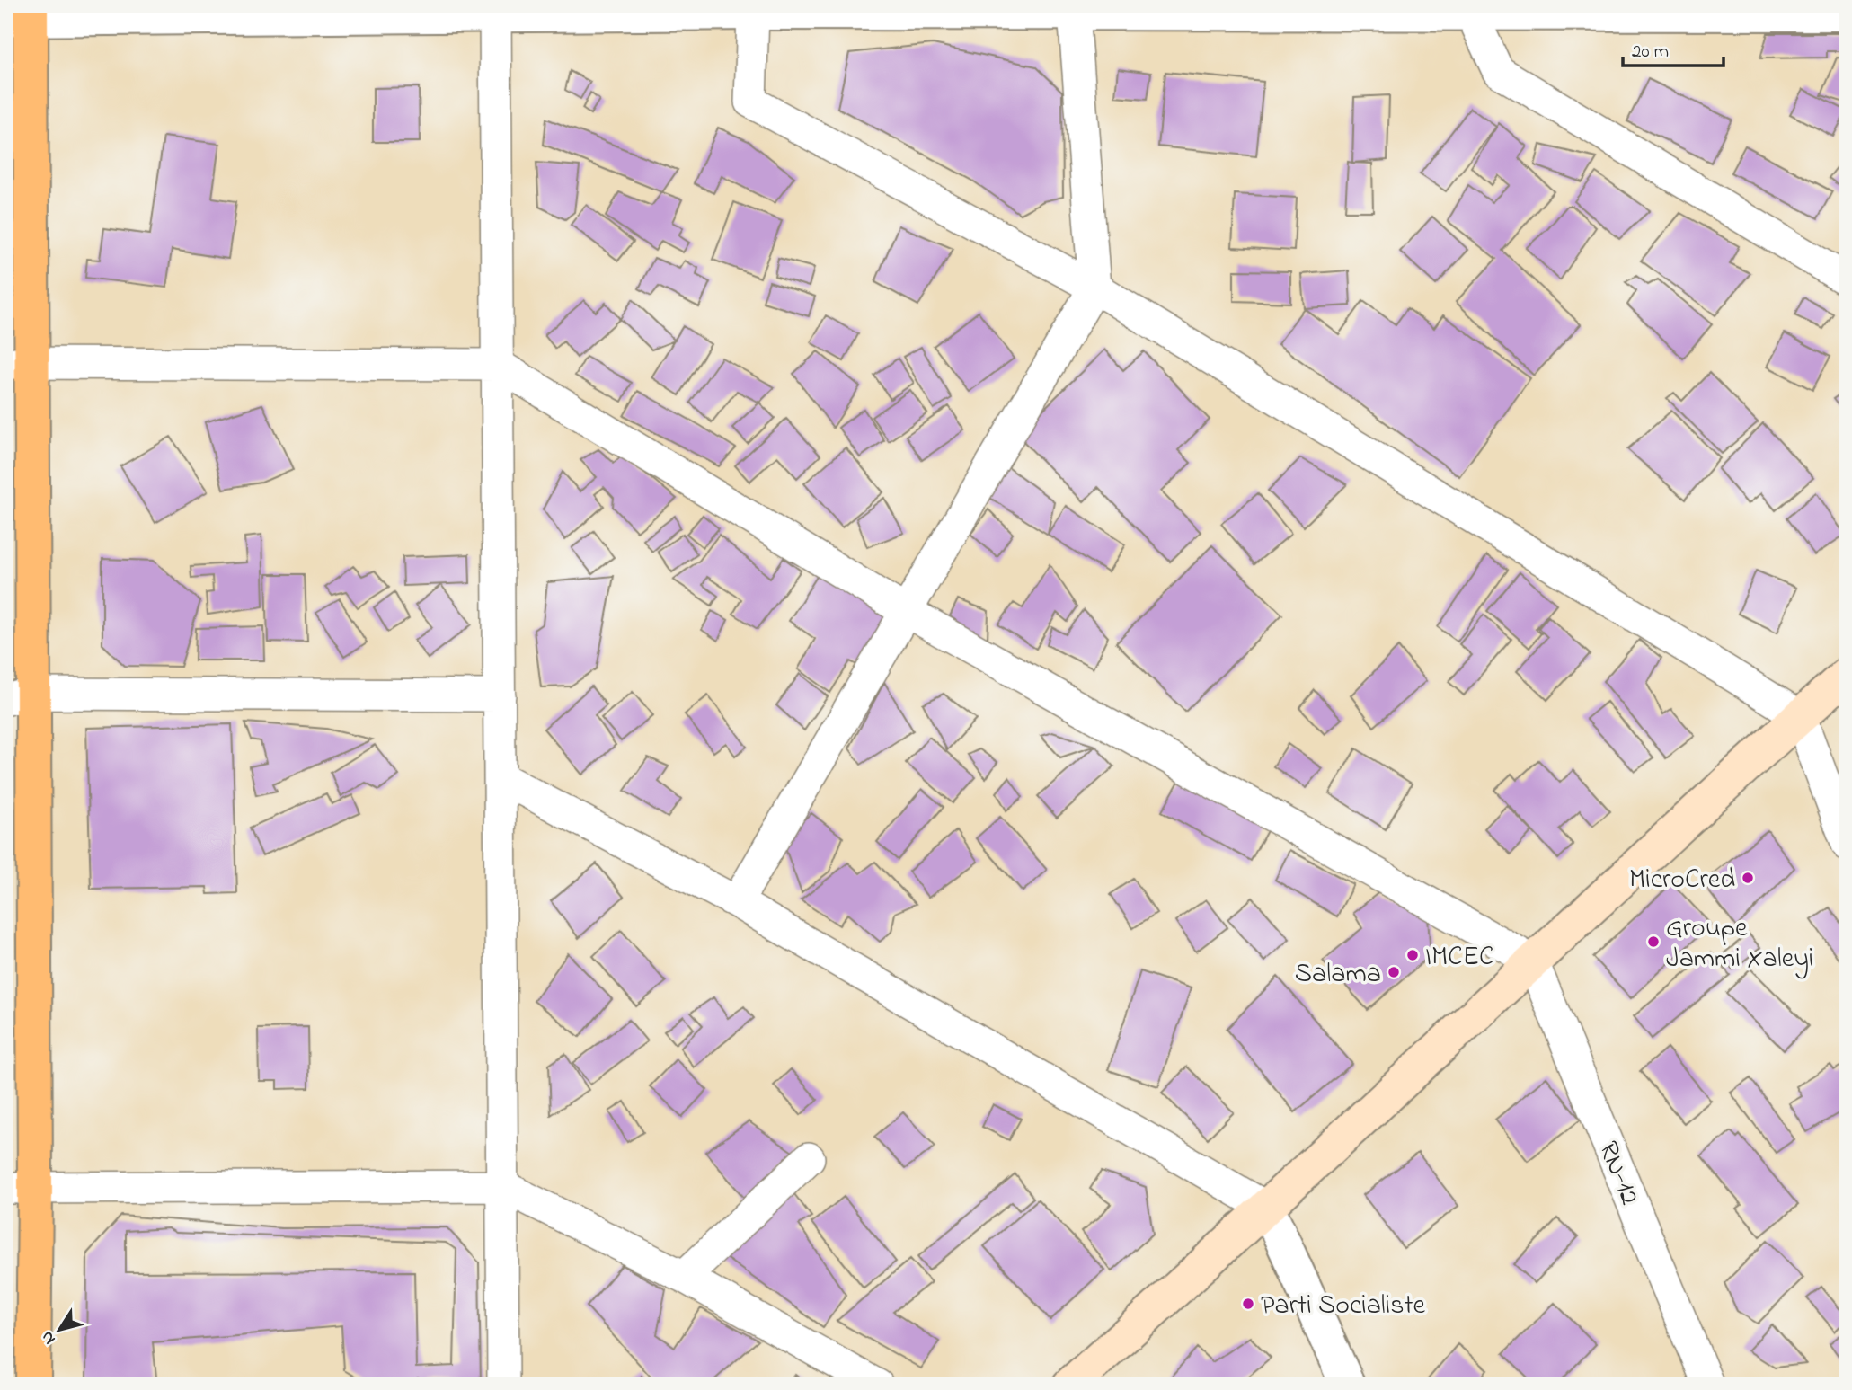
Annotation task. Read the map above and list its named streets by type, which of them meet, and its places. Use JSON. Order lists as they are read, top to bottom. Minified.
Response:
{"streets":{"street":["RN-12"]},"places":["MicroCred","Groupe Jammi Xaleyi","IMCEC","Salama","Parti Socialiste"],"scale_bar":"20 m","north":"bottom left"}
